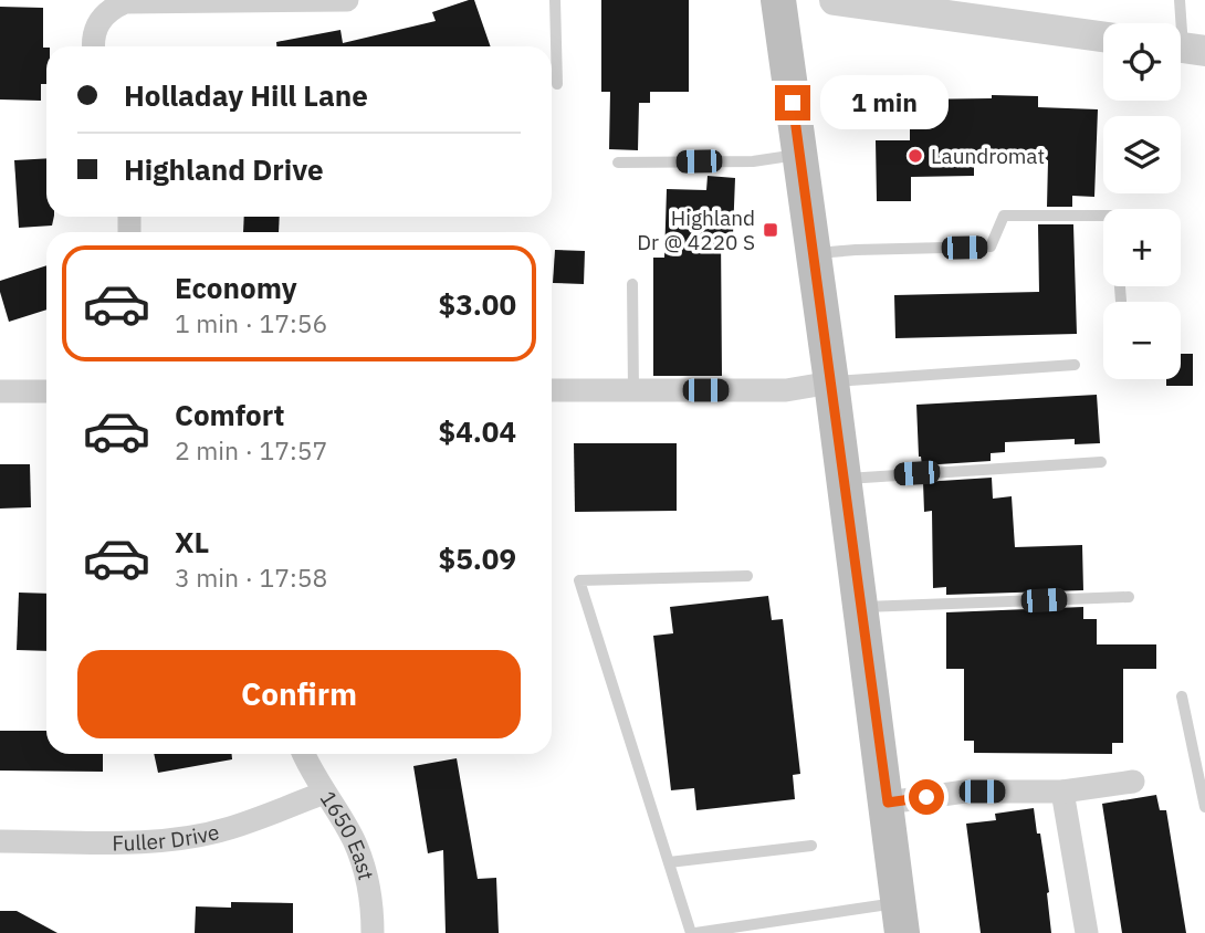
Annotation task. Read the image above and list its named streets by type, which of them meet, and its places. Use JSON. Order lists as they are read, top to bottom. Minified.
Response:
{"streets":{"street":["Fuller Drive","1650 East"]},"crossings":[["Fuller Drive","1650 East"]],"places":{"other":["Laundromat"],"transit":["Highland Dr @ 4220 S"]},"page":{"map_buttons":["+","−"],"banner":["Holladay Hill Lane","Highland Drive"],"bubble":"1 min","list":[{"name":"Economy","note":"1 min · 17:56","value":"$3.00"},{"name":"Comfort","note":"2 min · 17:57","value":"$4.04"},{"name":"XL","note":"3 min · 17:58","value":"$5.09"}],"buttons":"Confirm"}}
